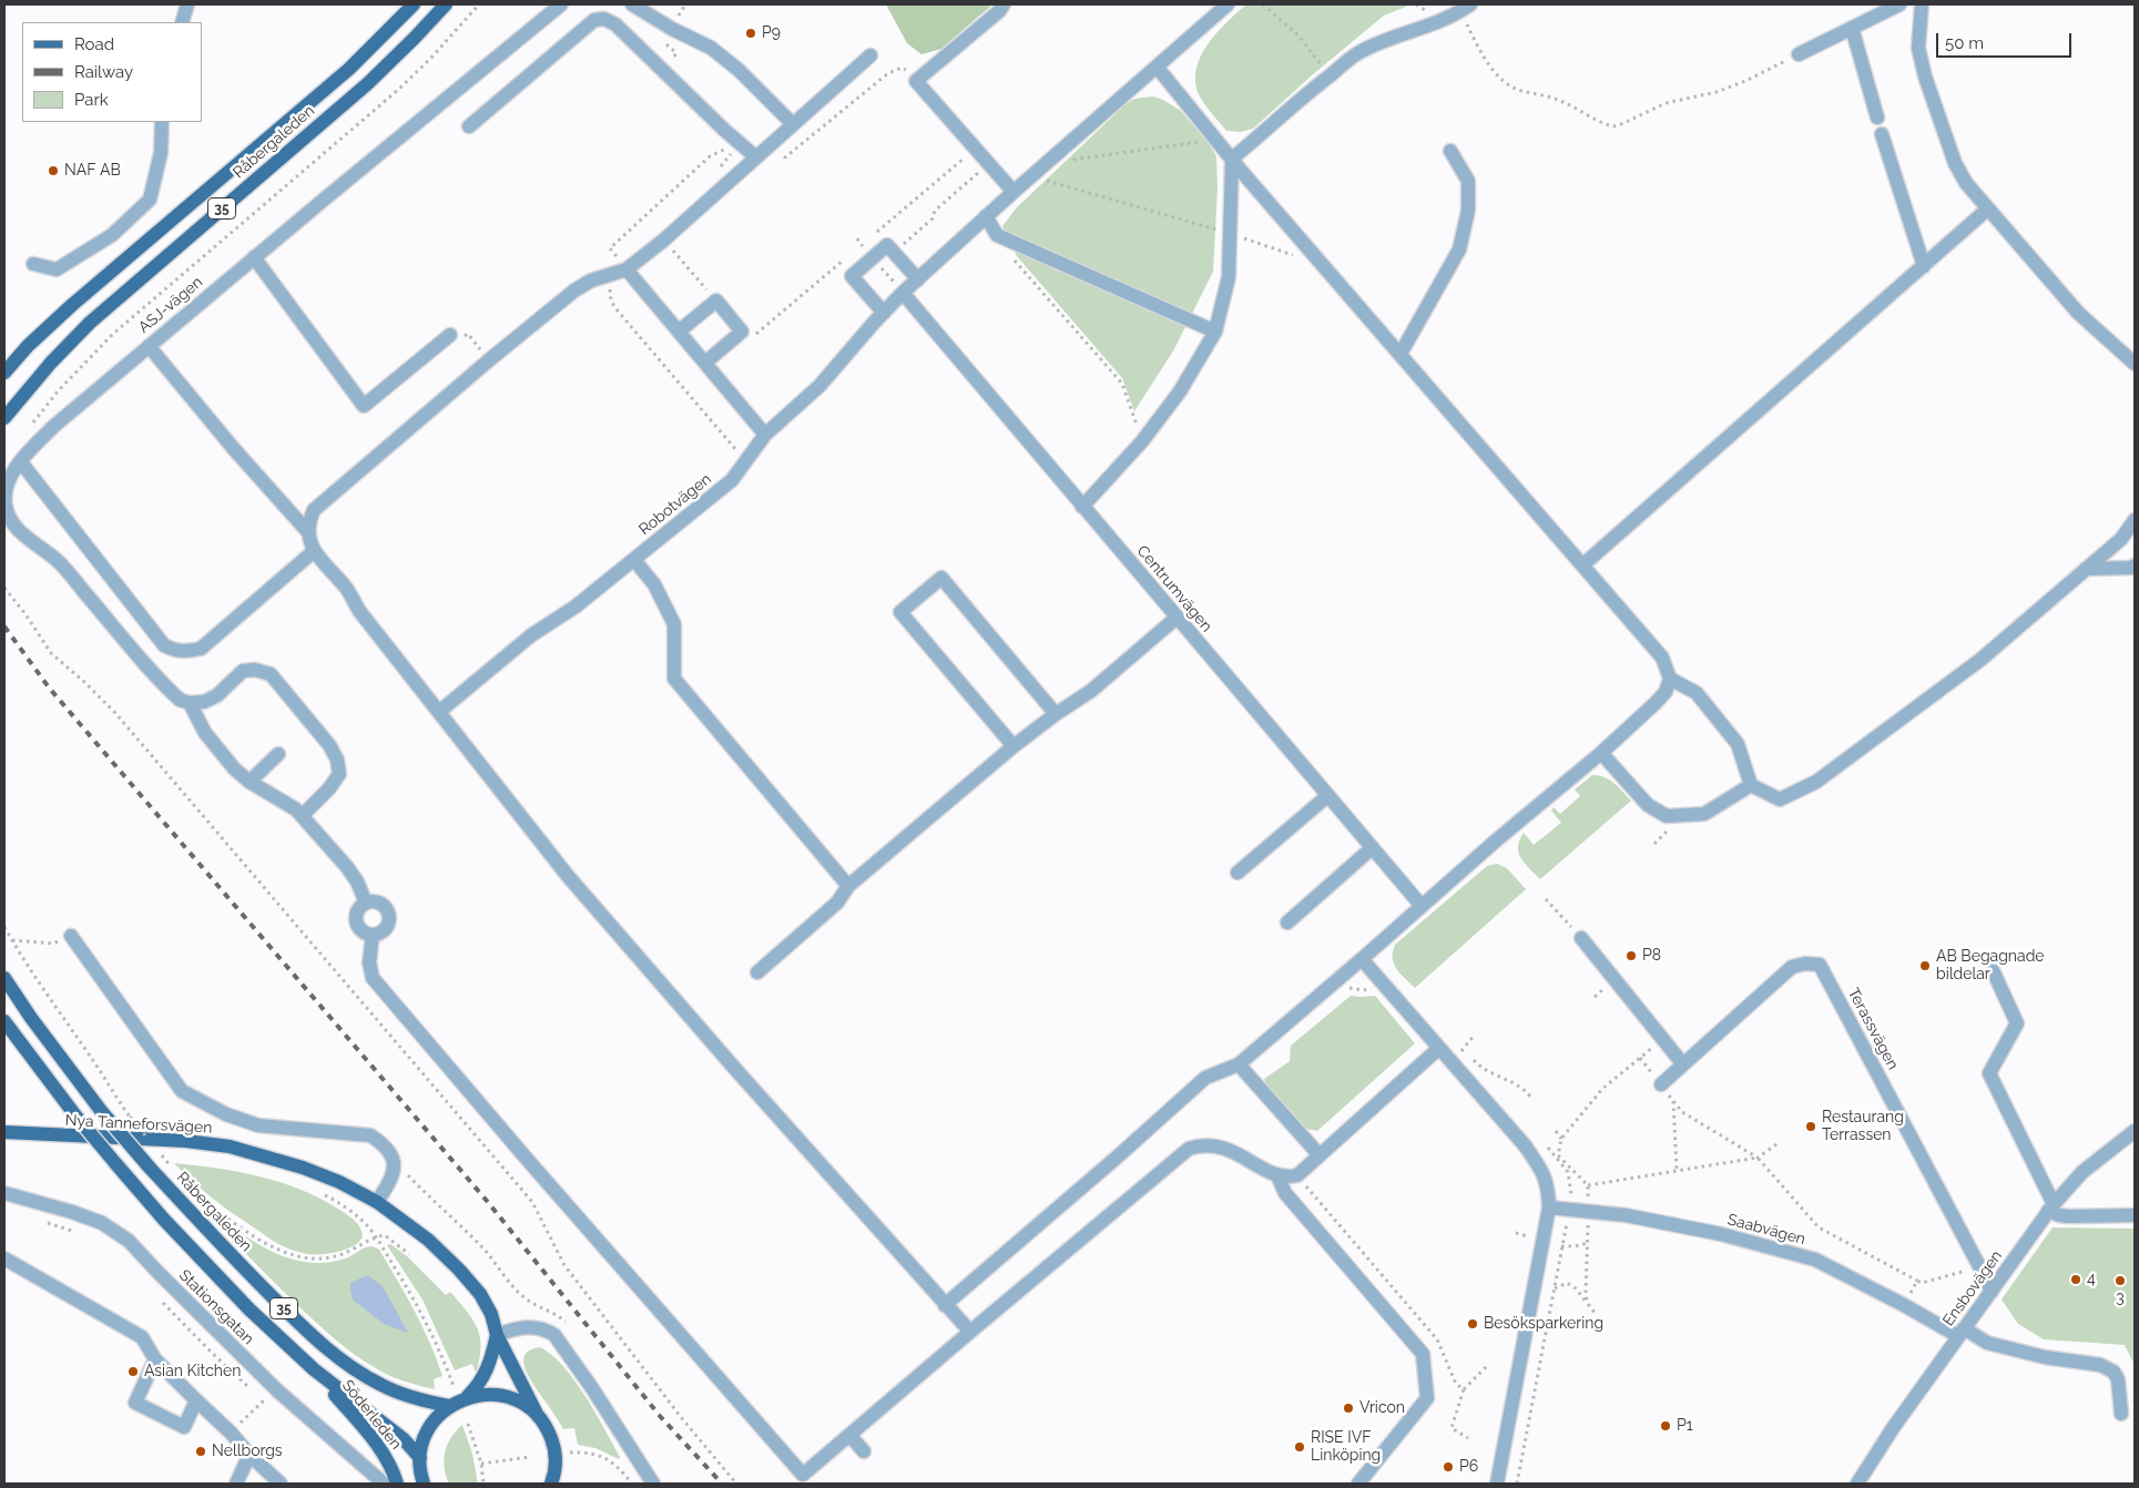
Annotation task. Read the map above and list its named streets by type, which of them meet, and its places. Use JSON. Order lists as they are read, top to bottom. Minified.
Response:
{"streets":{"main road":["Råbergaleden","35","Nya Tanneforsvägen","Söderleden"],"street":["ASJ-vägen","Robotvägen","Centrumvägen","Terassvägen","Saabvägen","Ensbovägen","Stationsgatan"]},"crossings":[["35","Söderleden"],["Robotvägen","Centrumvägen"],["Terassvägen","Ensbovägen"],["Saabvägen","Ensbovägen"]],"places":["P9","NAF AB","P8","AB Begagnade bildelar","Restaurang Terrassen","4","3","Besöksparkering","Asian Kitchen","Vricon","P1","RISE IVF Linköping","Nellborgs","P6"],"legend":["Road","Railway","Park"],"scale_bar":"50 m"}
